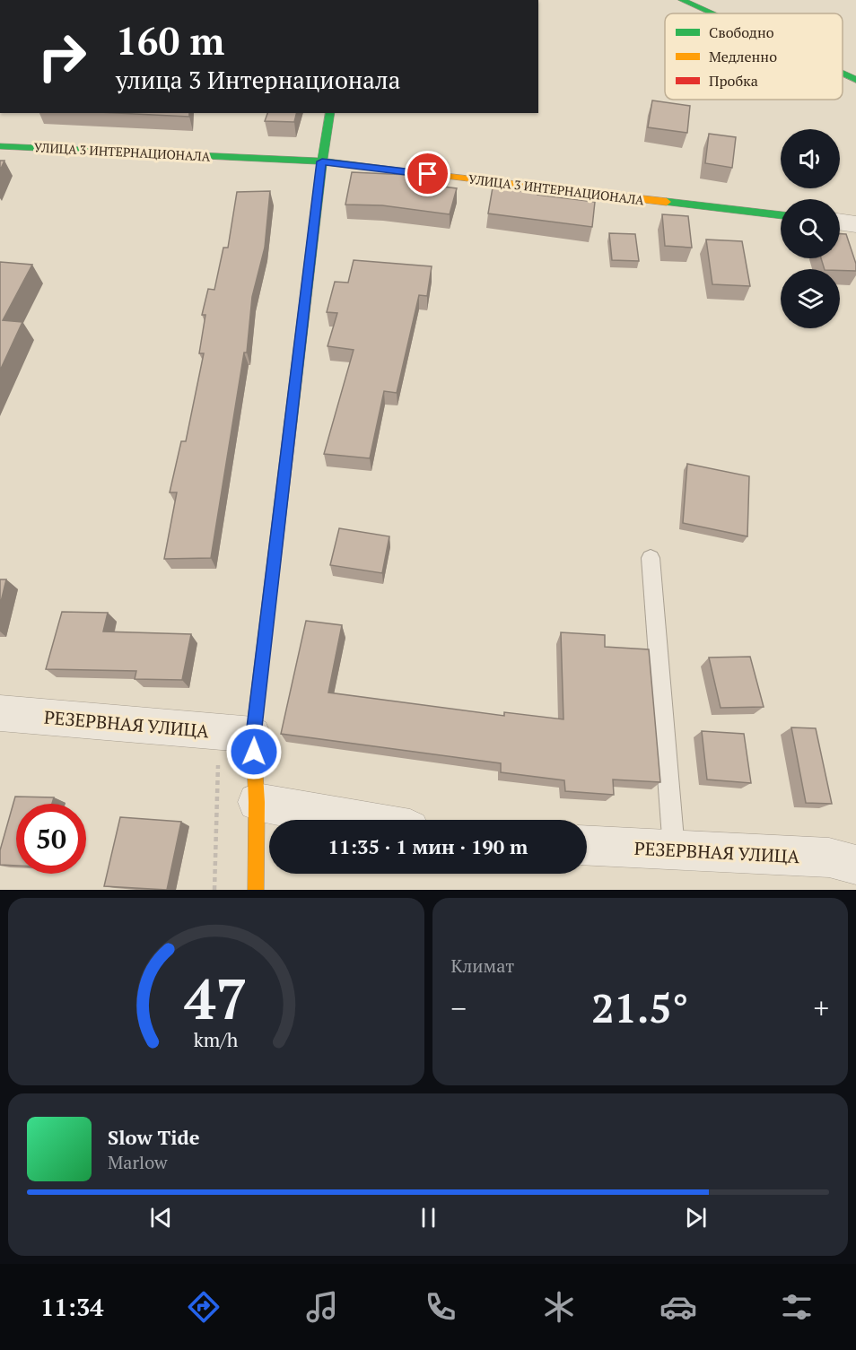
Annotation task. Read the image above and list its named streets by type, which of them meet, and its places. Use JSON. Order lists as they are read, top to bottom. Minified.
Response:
{"streets":{"main road":["УЛИЦА 3 ИНТЕРНАЦИОНАЛА"],"street":["РЕЗЕРВНАЯ УЛИЦА"]},"legend":["Свободно","Медленно","Пробка"],"page":{"turn":["160 m","улица 3 Интернационала"],"limit":"50","trip":"11:35 · 1 мин · 190 m","tile":"Климат","heat":["−","21.5°","+"],"song":["Slow Tide","Marlow"],"tabs":"11:34","gauge":["47","km/h"]}}
